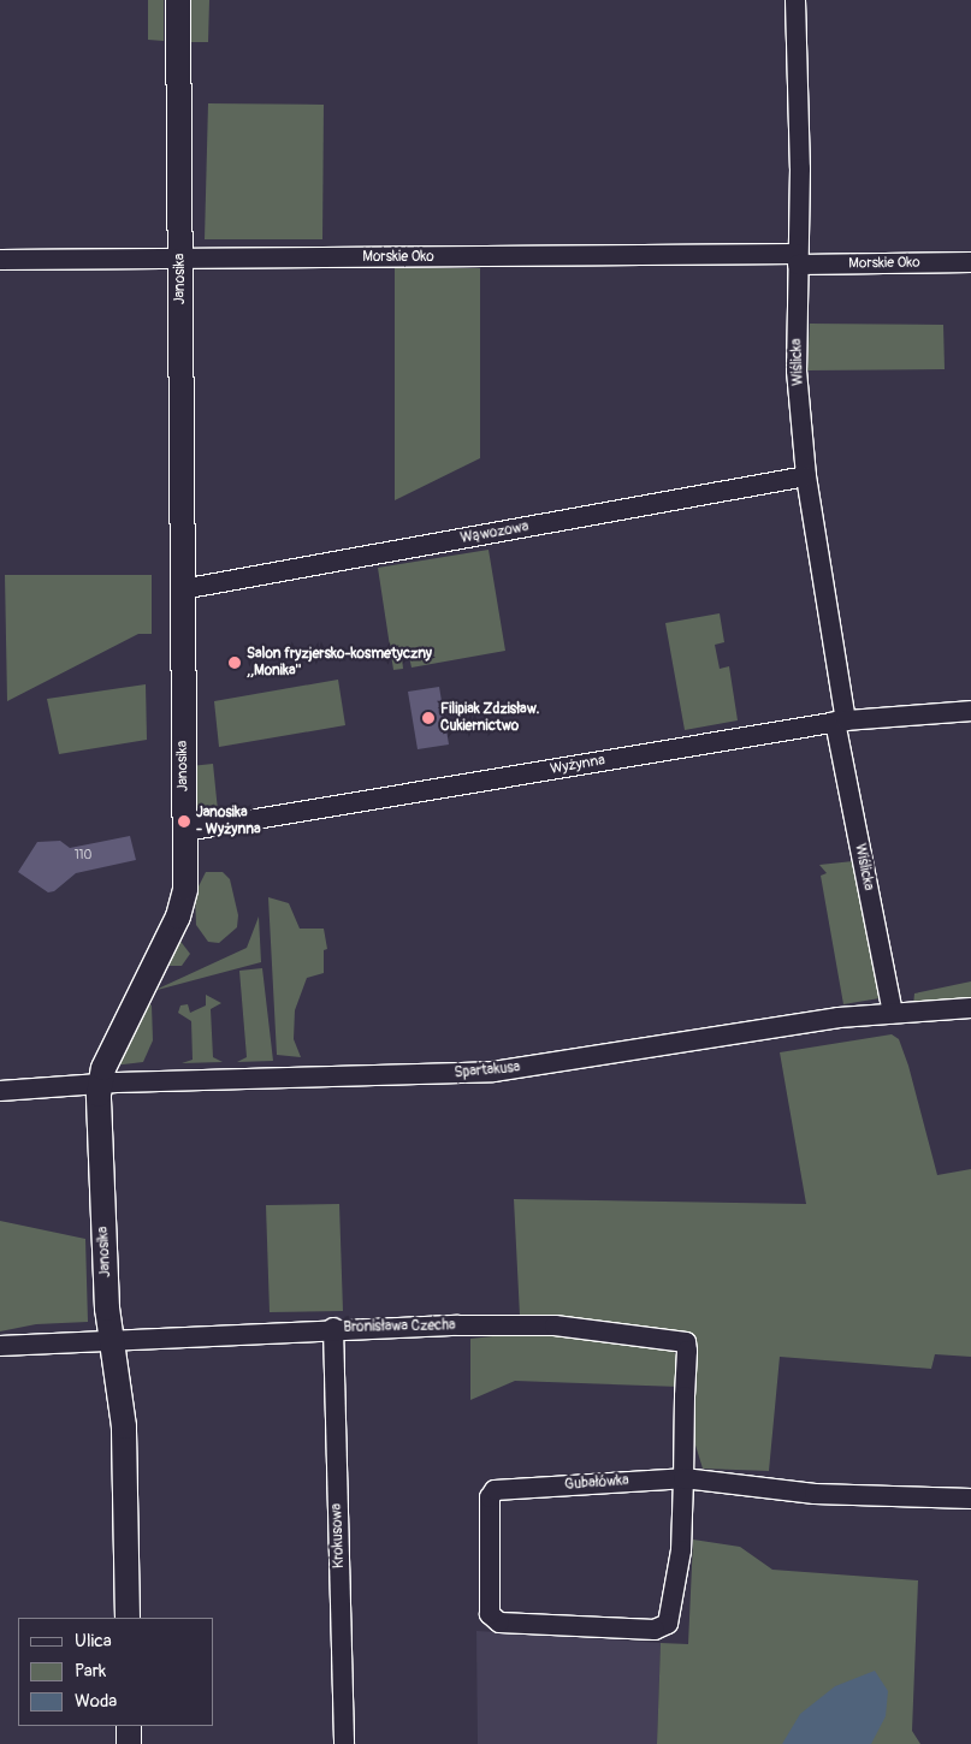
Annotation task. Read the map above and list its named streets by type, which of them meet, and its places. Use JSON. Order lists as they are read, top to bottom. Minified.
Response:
{"streets":{"street":["Morskie Oko","Janosika","Wiślicka","Wąwozowa","Wyżynna","Spartakusa","Bronisława Czecha","Gubałówka","Krokusowa"]},"crossings":[["Morskie Oko","Janosika"],["Morskie Oko","Wiślicka"],["Janosika","Wąwozowa"],["Janosika","Wyżynna"],["Janosika","Spartakusa"],["Janosika","Bronisława Czecha"],["Wiślicka","Wąwozowa"],["Wiślicka","Wyżynna"],["Wiślicka","Spartakusa"],["Bronisława Czecha","Gubałówka"],["Bronisława Czecha","Krokusowa"]],"places":["Salon fryzjersko-kosmetyczny ,,Monika''","Filipiak Zdzisław. Cukiernictwo","Janosika - Wyżynna"],"house_numbers":["110"],"legend":["Ulica","Park","Woda"]}
